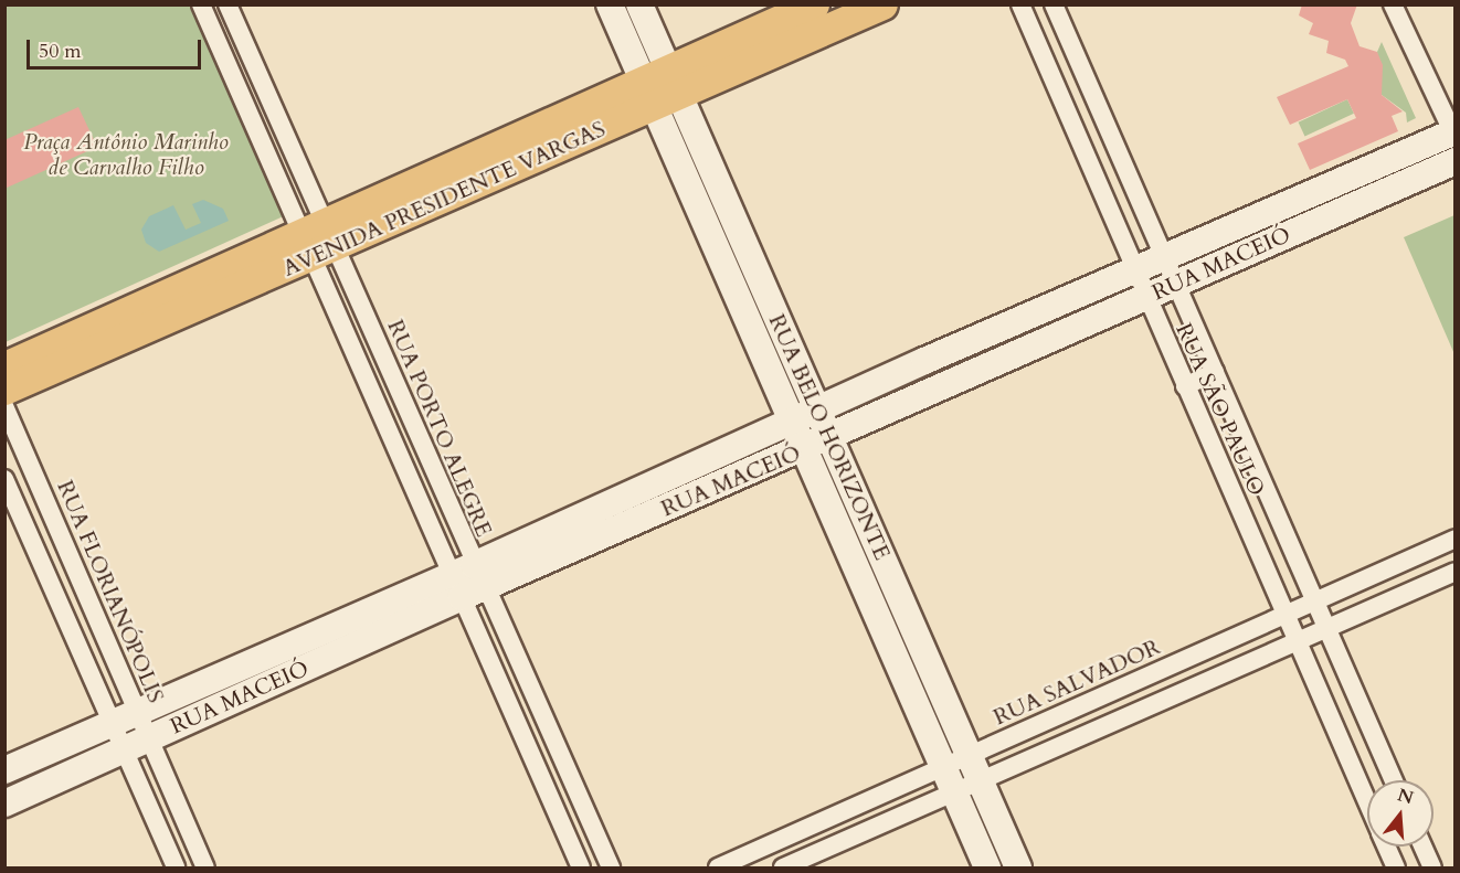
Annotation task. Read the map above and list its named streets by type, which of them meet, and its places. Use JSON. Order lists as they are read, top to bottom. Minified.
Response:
{"streets":{"main road":["AVENIDA PRESIDENTE VARGAS"],"street":["RUA MACEIÓ","RUA SÃO PAULO","RUA PORTO ALEGRE","RUA BELO HORIZONTE","RUA FLORIANÓPOLIS","RUA SALVADOR"]},"crossings":[["AVENIDA PRESIDENTE VARGAS","RUA PORTO ALEGRE"],["AVENIDA PRESIDENTE VARGAS","RUA BELO HORIZONTE"],["RUA MACEIÓ","RUA SÃO PAULO"],["RUA MACEIÓ","RUA PORTO ALEGRE"],["RUA MACEIÓ","RUA BELO HORIZONTE"],["RUA MACEIÓ","RUA FLORIANÓPOLIS"],["RUA SÃO PAULO","RUA SALVADOR"],["RUA BELO HORIZONTE","RUA SALVADOR"]],"parks":["Praça Antônio Marinho de Carvalho Filho"],"scale_bar":"50 m","north":"top"}
